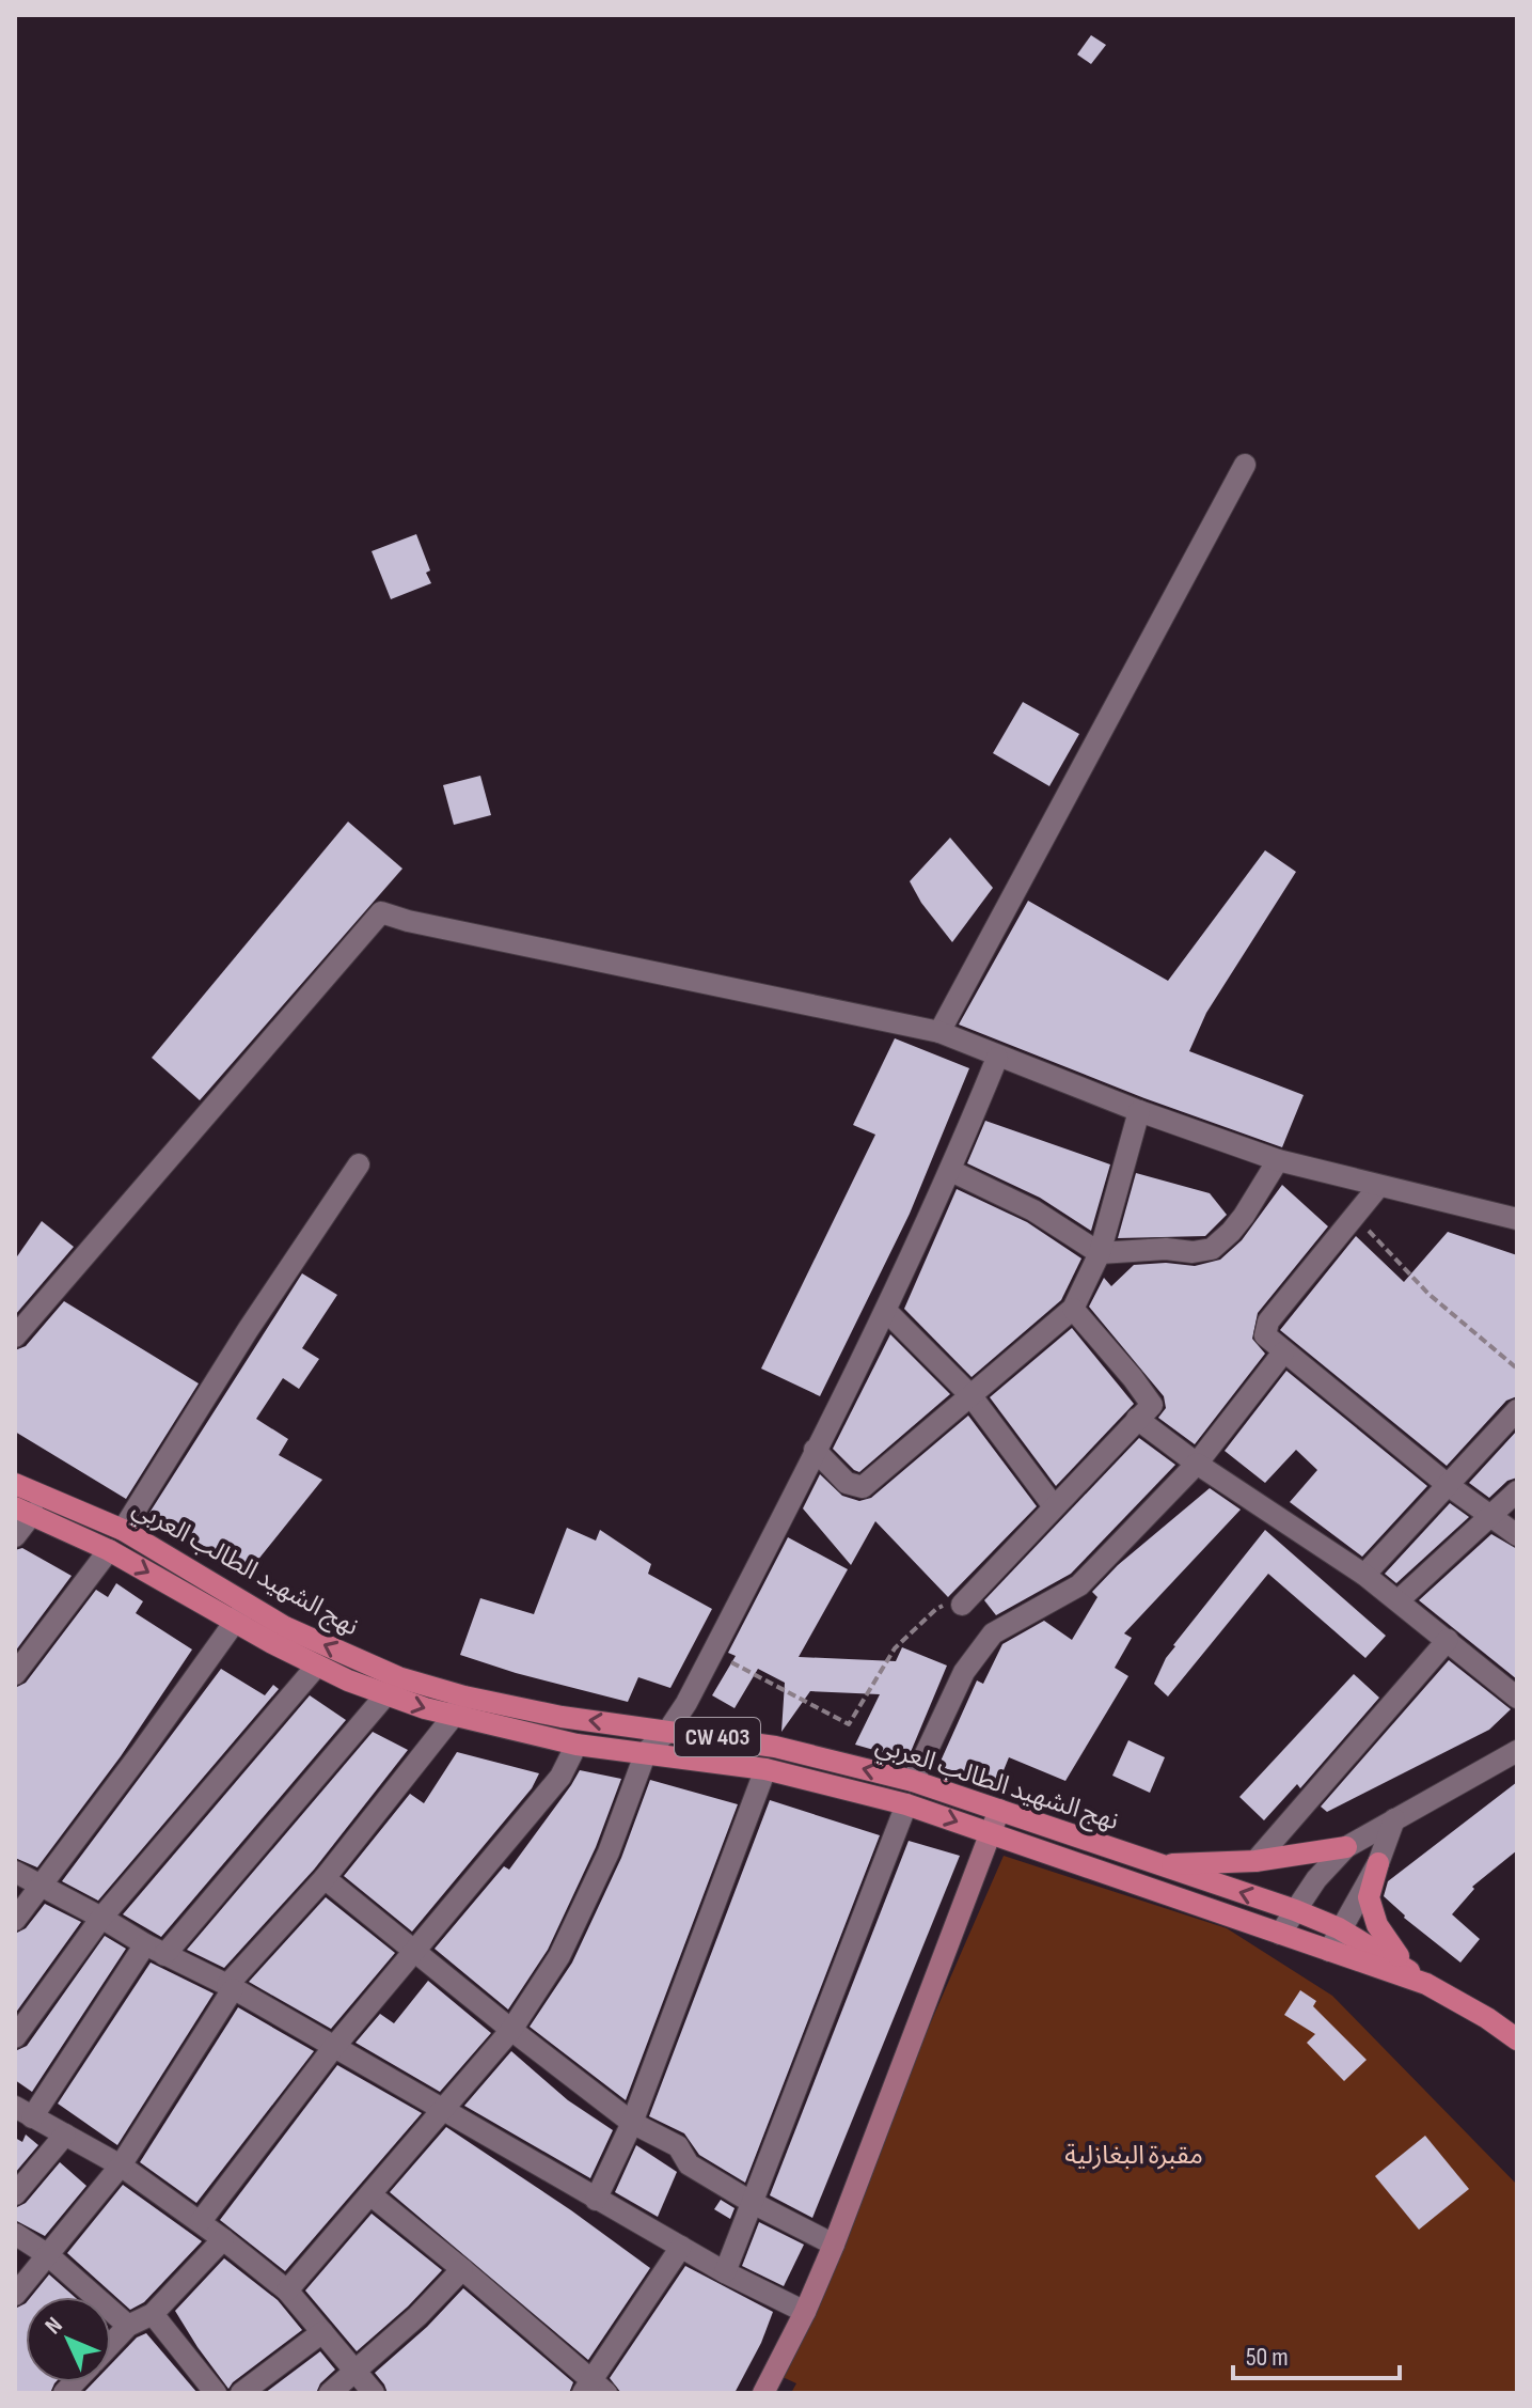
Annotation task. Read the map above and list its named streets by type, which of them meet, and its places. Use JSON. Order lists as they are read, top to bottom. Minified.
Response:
{"streets":{"main road":["نهج الشهيد الطالب العربي","CW 403"]},"parks":["مقبرة البغازلية"],"scale_bar":"50 m","north":"top left"}
